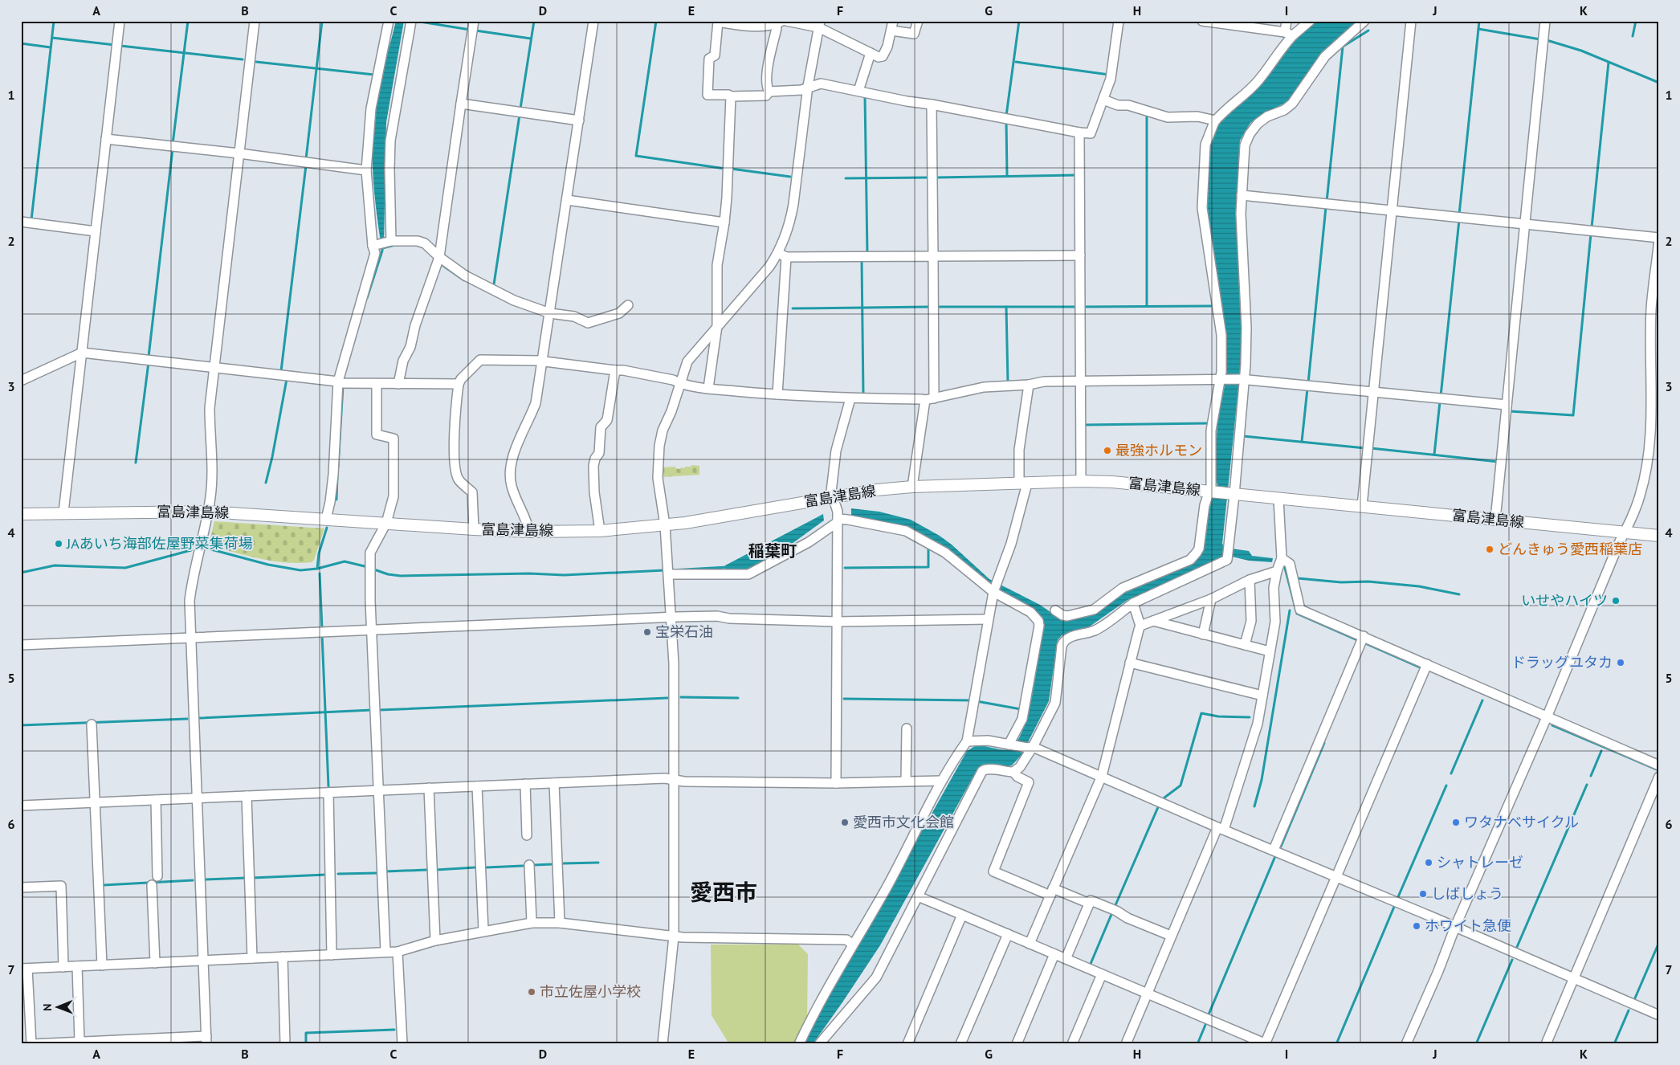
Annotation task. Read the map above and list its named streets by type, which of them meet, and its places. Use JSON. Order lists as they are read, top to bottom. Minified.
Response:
{"streets":{"main road":["富島津島線"]},"districts":["稲葉町","愛西市"],"places":["最強ホルモン","JAあいち海部佐屋野菜集荷場","どんきゅう愛西稲葉店","いせやハイツ","宝栄石油","ドラッグユタカ","愛西市文化会館","ワタナベサイクル","シャトレーゼ","しばしょう","ホワイト急便","市立佐屋小学校"],"north":"left","grid":{"columns":["A","B","C","D","E","F","G","H","I","J","K"],"rows":["1","2","3","4","5","6","7"]}}
